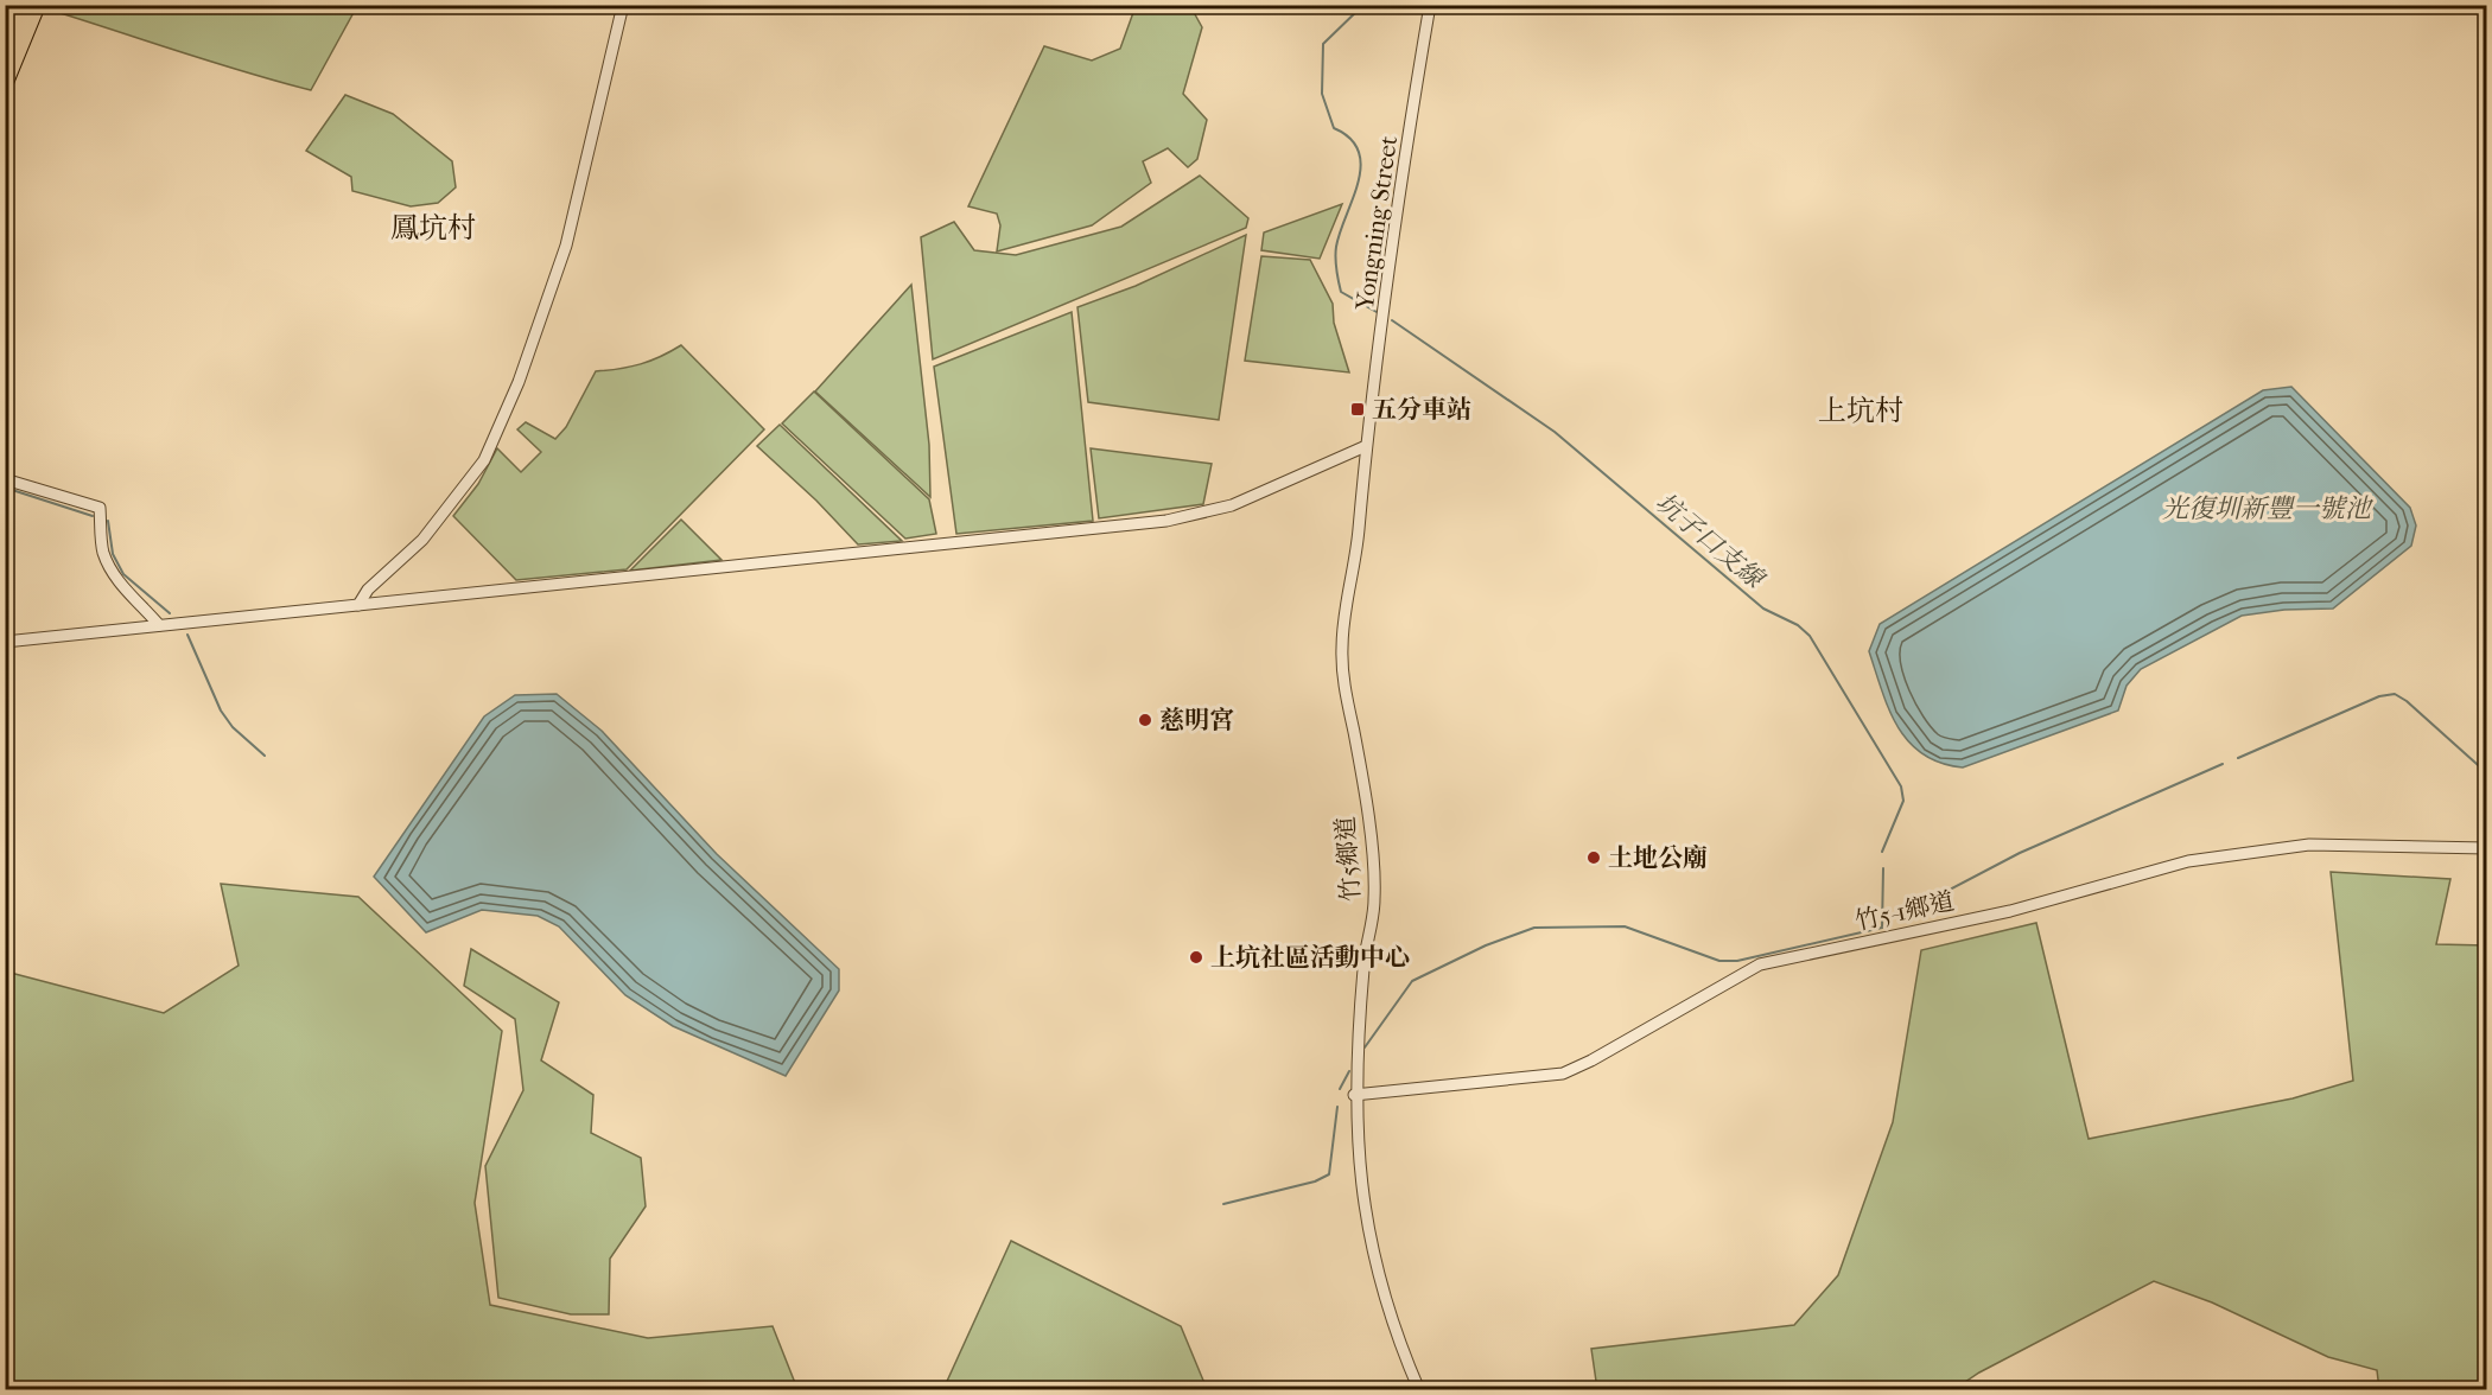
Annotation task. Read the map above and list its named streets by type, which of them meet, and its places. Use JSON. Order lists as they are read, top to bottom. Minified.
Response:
{"streets":{"street":["Yongning Street","竹5鄉道","竹5-1鄉道"]},"crossings":[["Yongning Street","竹5鄉道"],["竹5鄉道","竹5-1鄉道"]],"districts":["鳳坑村","上坑村"],"water":["光復圳新豐一號池","坑子口支線"],"places":{"transit":["五分車站"],"other":["慈明宮","土地公廟","上坑社區活動中心"]}}
